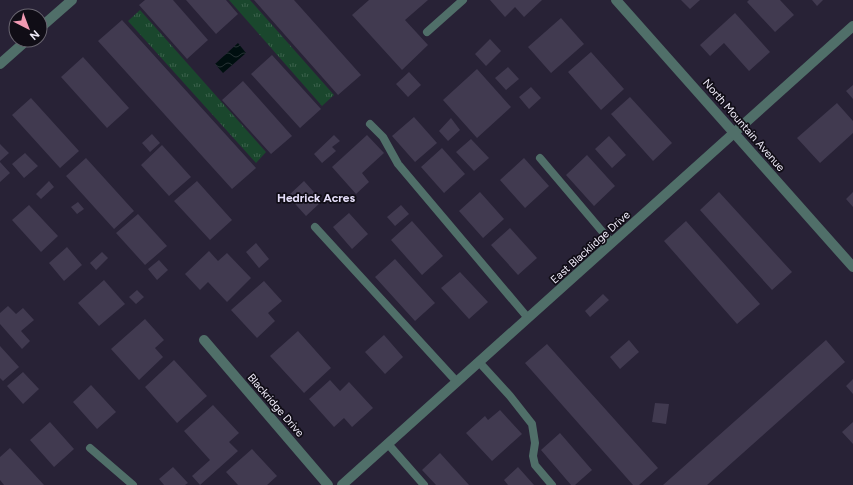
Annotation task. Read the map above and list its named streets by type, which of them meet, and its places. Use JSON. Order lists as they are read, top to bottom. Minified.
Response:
{"streets":{"street":["North Mountain Avenue","East Blacklidge Drive","Blackridge Drive"]},"crossings":[["North Mountain Avenue","East Blacklidge Drive"]],"districts":["Hedrick Acres"],"north":"bottom right"}
